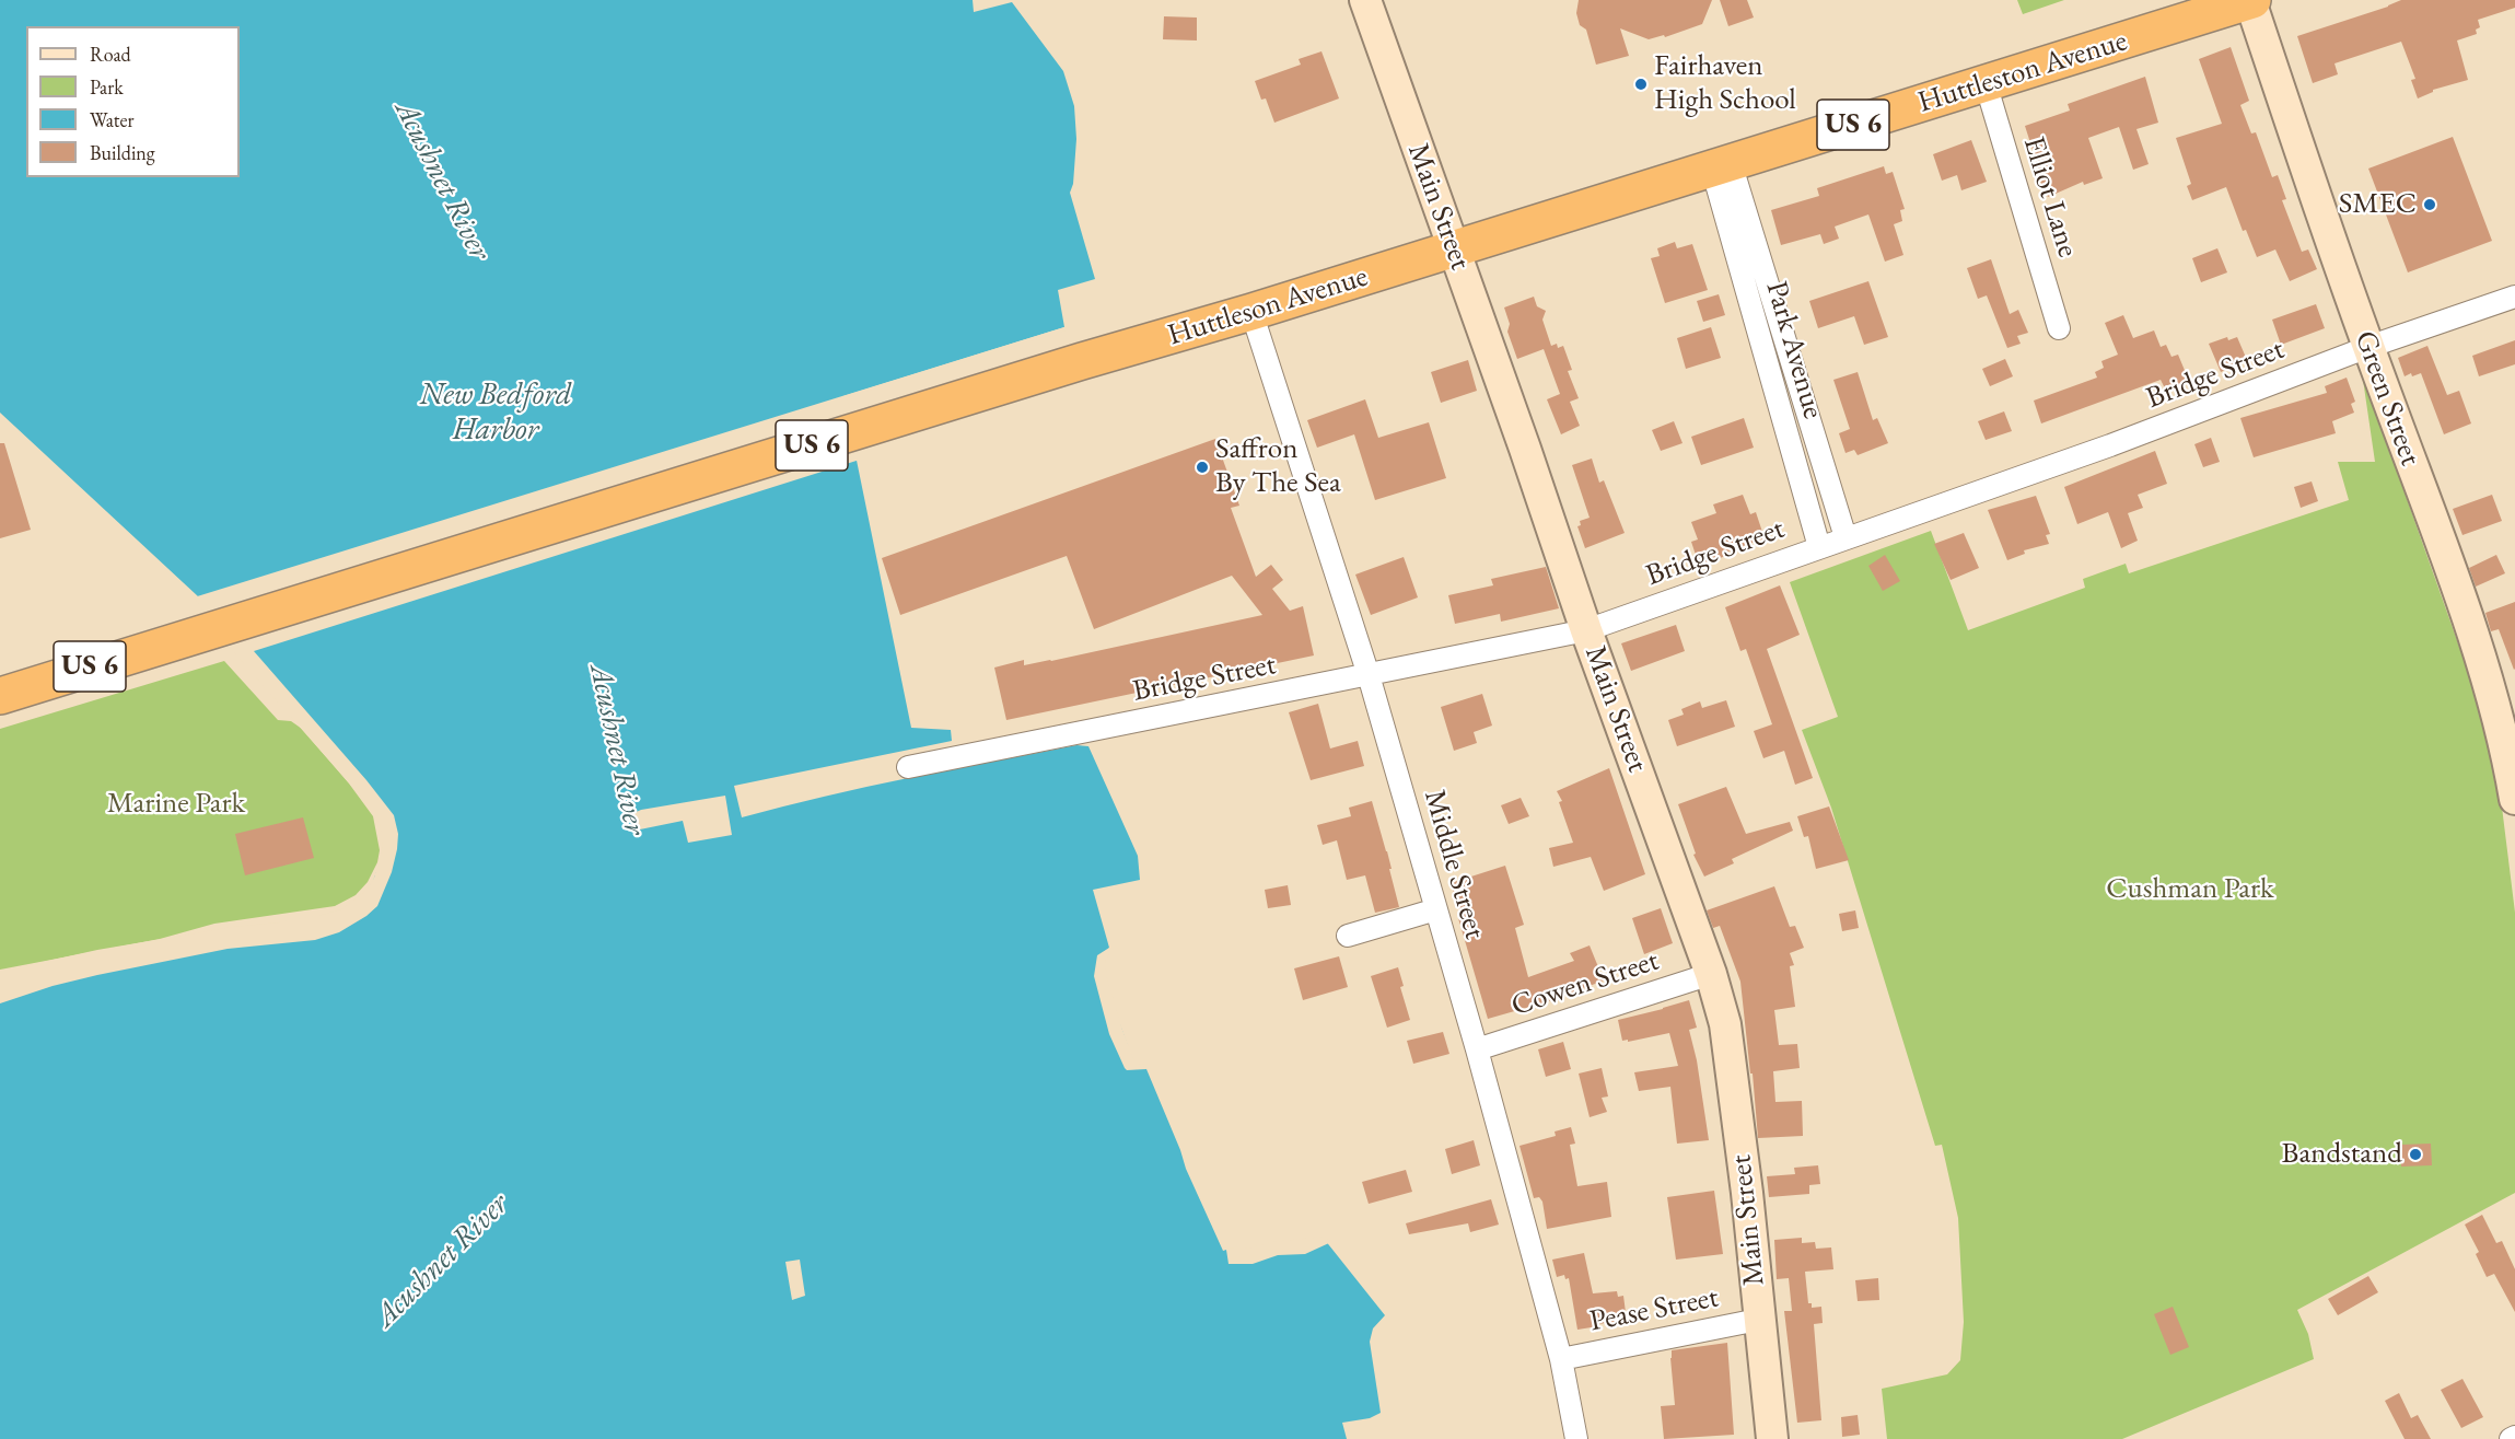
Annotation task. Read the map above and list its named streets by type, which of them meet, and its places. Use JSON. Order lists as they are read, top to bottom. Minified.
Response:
{"streets":{"highway":["Huttleston Avenue","US 6","Huttleson Avenue"],"main road":["Main Street","Green Street"],"street":["Elliot Lane","Park Avenue","Bridge Street","Middle Street","Cowen Street","Pease Street"]},"crossings":[["Huttleston Avenue","Elliot Lane"],["Huttleston Avenue","Main Street"],["Huttleston Avenue","Huttleson Avenue"],["Huttleston Avenue","Park Avenue"],["Huttleston Avenue","Green Street"],["Main Street","Huttleson Avenue"],["Main Street","Bridge Street"],["Main Street","Cowen Street"],["Main Street","Pease Street"],["Huttleson Avenue","Middle Street"],["Park Avenue","Bridge Street"],["Bridge Street","Green Street"],["Bridge Street","Middle Street"],["Middle Street","Cowen Street"],["Middle Street","Pease Street"]],"water":["Acushnet River","New Bedford Harbor"],"parks":["Marine Park","Cushman Park"],"places":["Fairhaven High School","SMEC","Saffron By The Sea","Bandstand"],"legend":["Road","Park","Water","Building"]}
